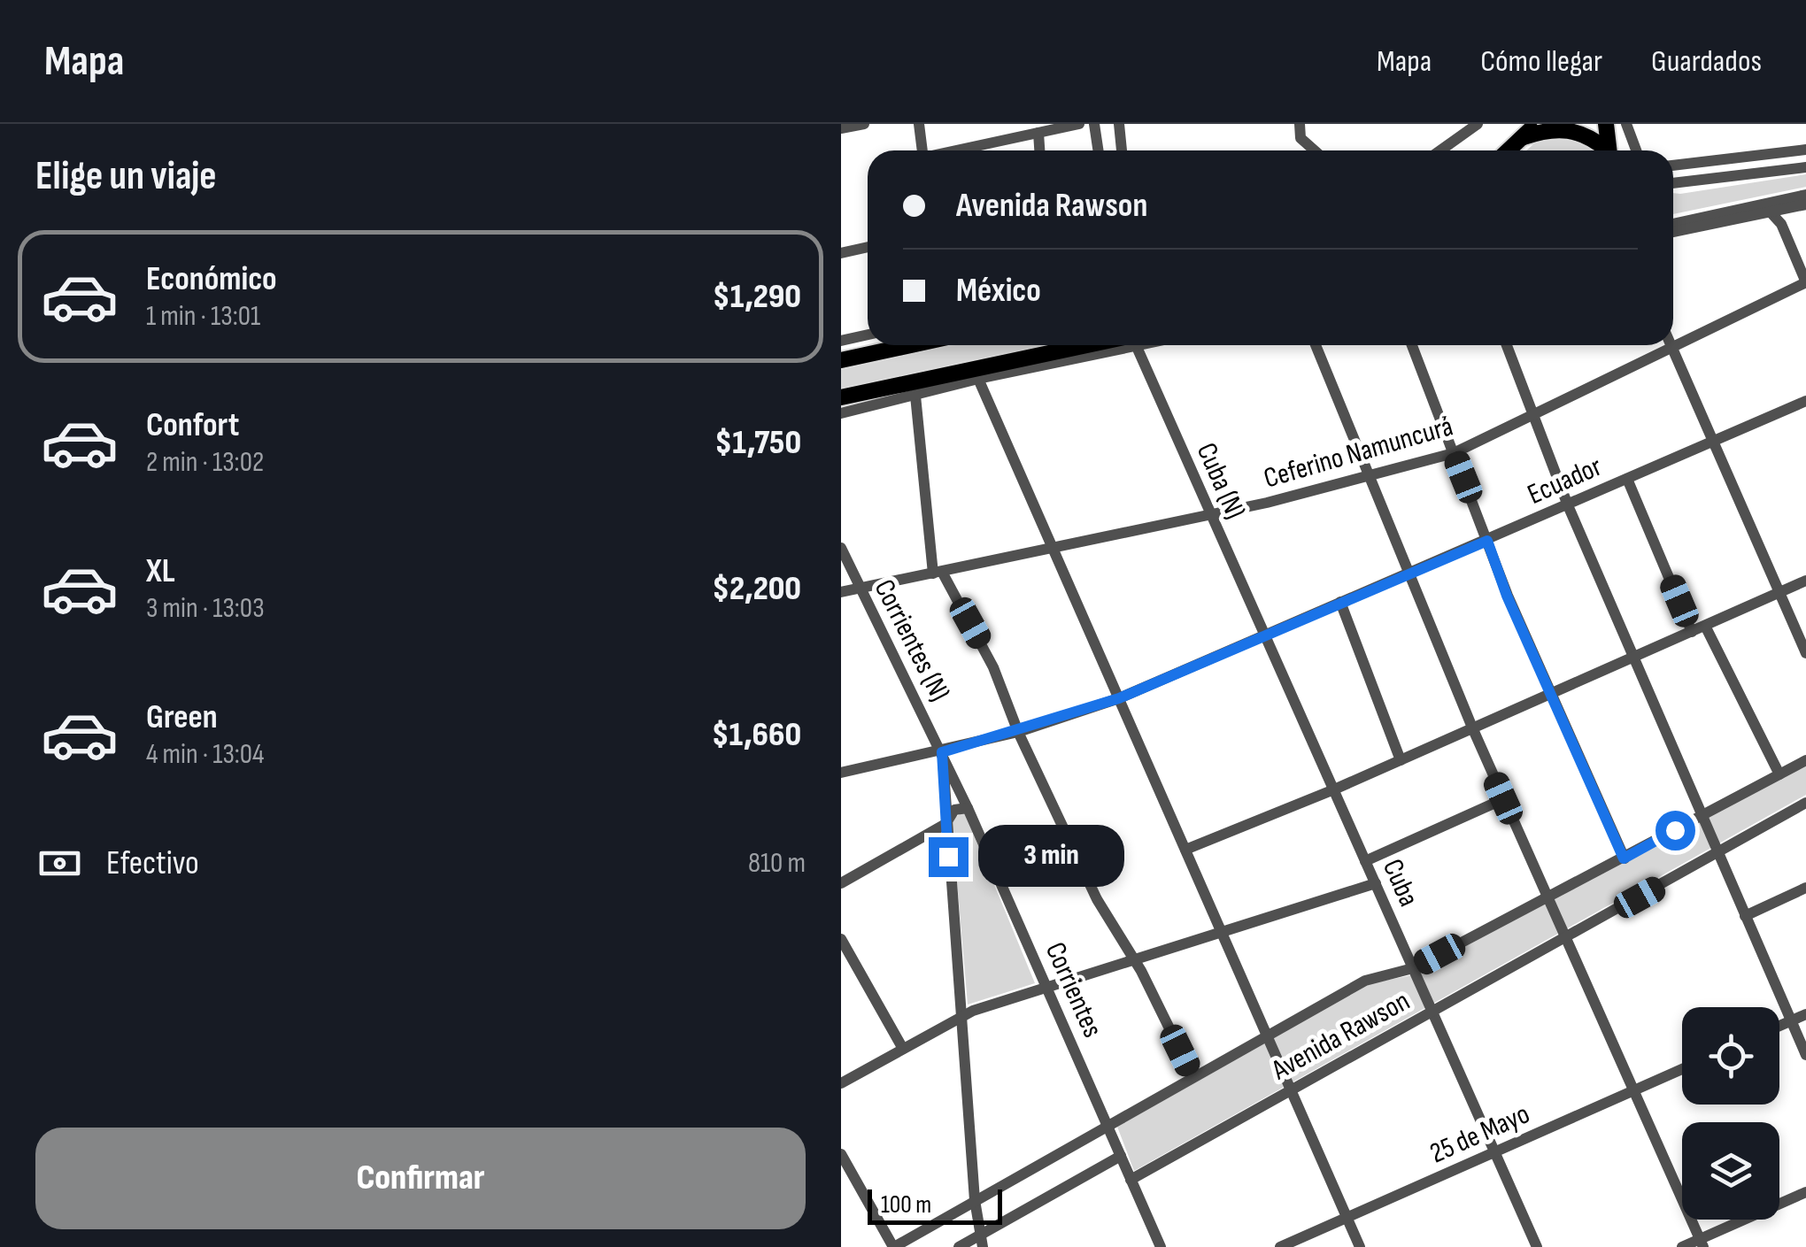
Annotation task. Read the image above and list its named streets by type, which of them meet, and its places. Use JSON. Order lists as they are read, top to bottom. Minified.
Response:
{"streets":{"street":["Ceferino Namuncurá","Ecuador","Cuba (N)","Corrientes (N)","Cuba","Corrientes","Avenida Rawson","25 de Mayo"]},"crossings":[["Ceferino Namuncurá","Cuba (N)"],["Ceferino Namuncurá","Corrientes (N)"],["Ecuador","Cuba (N)"],["Ecuador","Corrientes (N)"],["Ecuador","Cuba"],["Ecuador","Corrientes"],["Cuba (N)","Cuba"],["Corrientes (N)","Corrientes"],["Cuba","Avenida Rawson"],["Cuba","25 de Mayo"],["Corrientes","Avenida Rawson"]],"scale_bar":"100 m","page":{"header":"Mapa","nav":["Mapa","Cómo llegar","Guardados"],"heading":"Elige un viaje","banner":["Avenida Rawson","México"],"list":[{"name":"Económico","note":"1 min · 13:01","value":"$1,290"},{"name":"Confort","note":"2 min · 13:02","value":"$1,750"},{"name":"XL","note":"3 min · 13:03","value":"$2,200"},{"name":"Green","note":"4 min · 13:04","value":"$1,660"}],"pay":["Efectivo","810 m"],"bubble":"3 min","buttons":"Confirmar","scale":"100 m"}}
